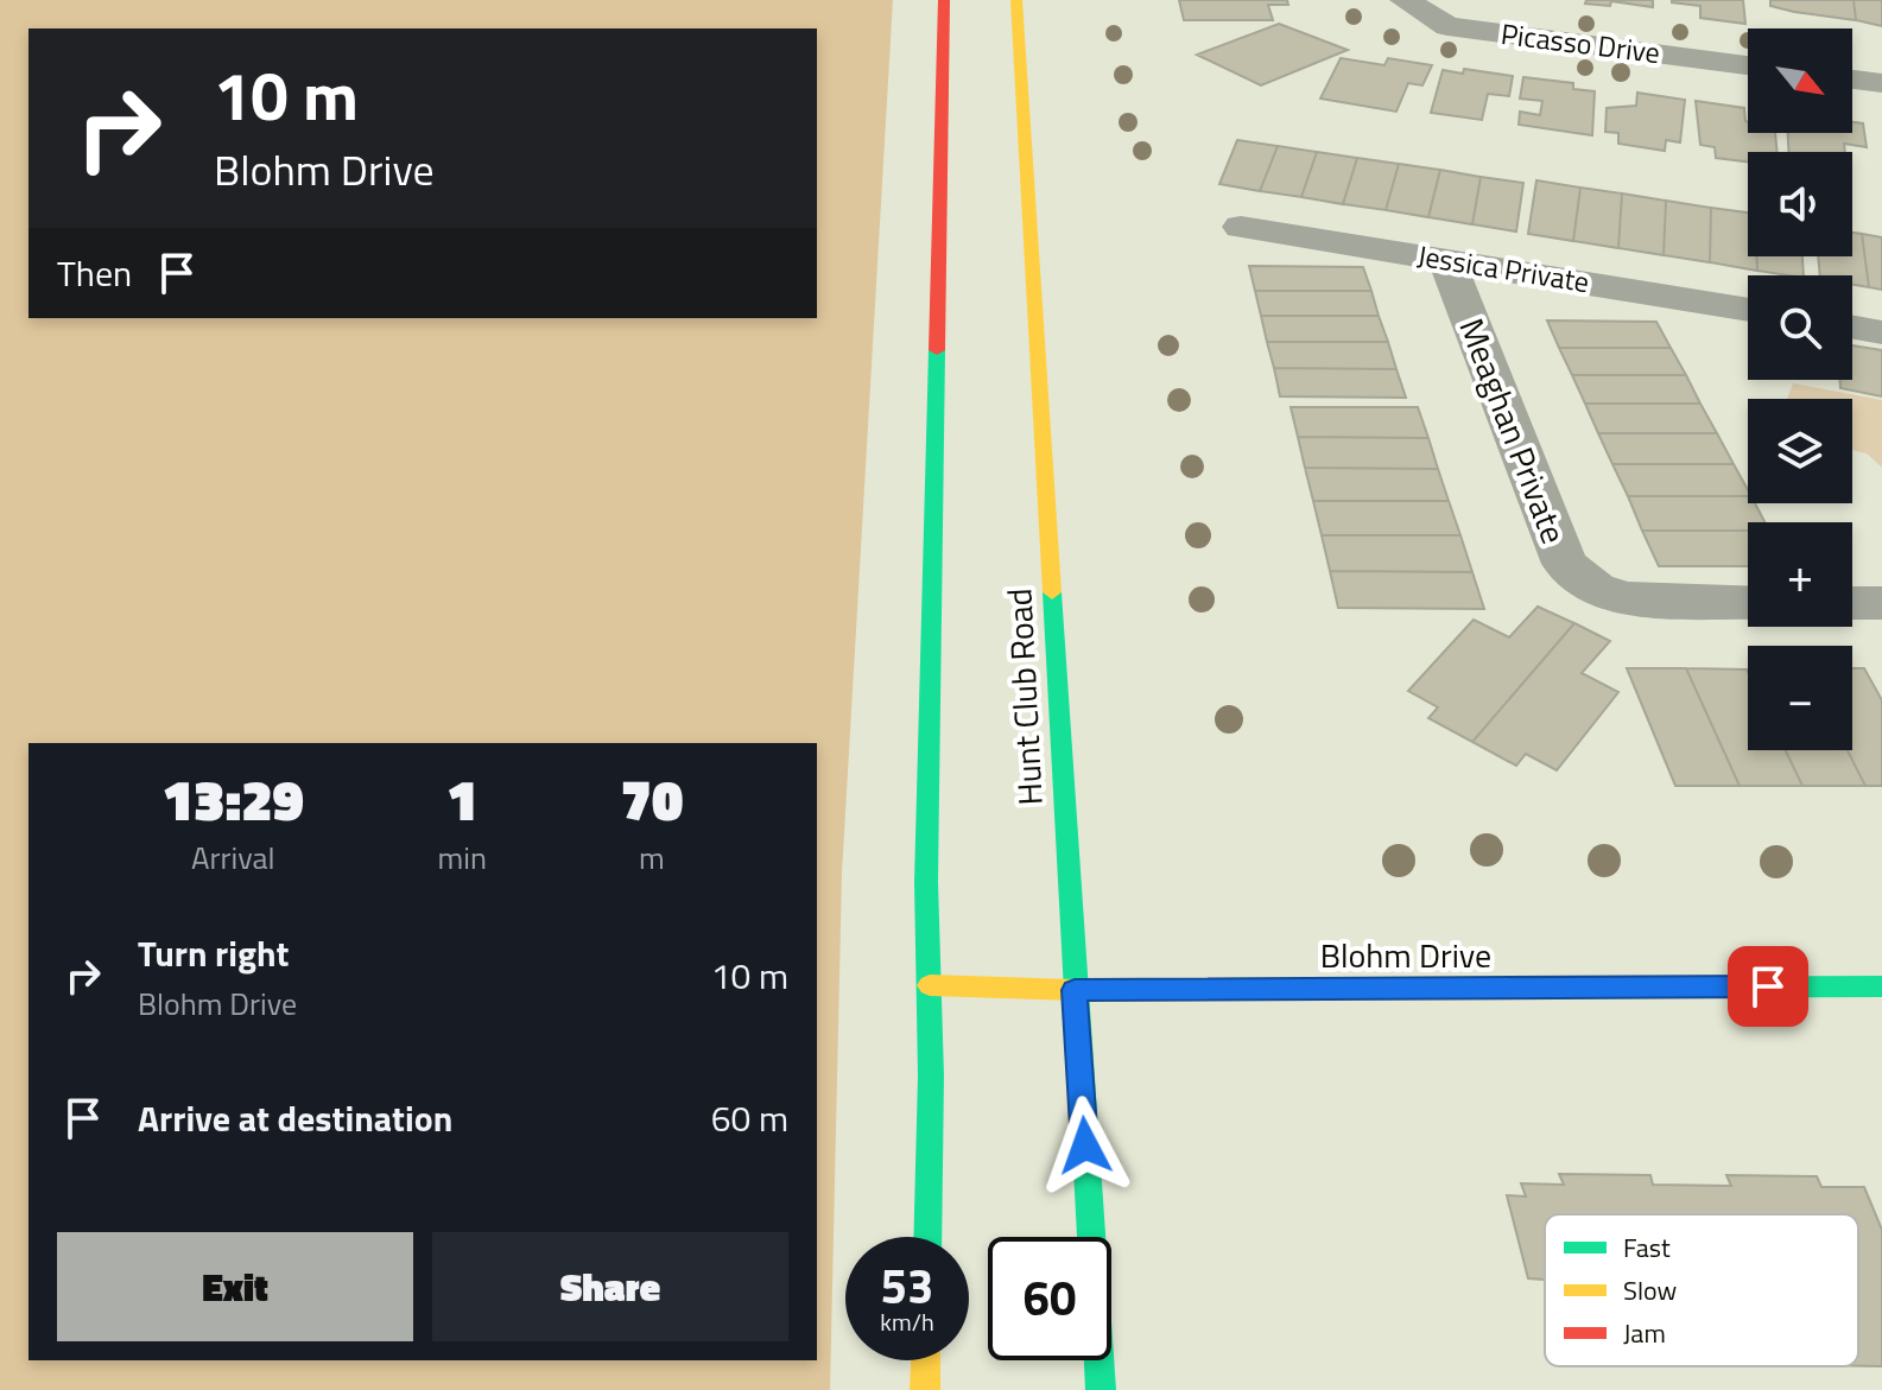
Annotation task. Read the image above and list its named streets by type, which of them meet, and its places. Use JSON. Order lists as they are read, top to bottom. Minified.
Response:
{"streets":{"main road":["Hunt Club Road","Blohm Drive"],"street":["Picasso Drive","Jessica Private","Meaghan Private"]},"crossings":[["Jessica Private","Meaghan Private"],["Hunt Club Road","Blohm Drive"]],"legend":["Fast","Slow","Jam"],"north":"bottom right","page":{"map_buttons":["+","−"],"turn":["10 m","Blohm Drive"],"then":"Then","eta":["13:29","Arrival","1","min","70","m"],"list":[{"name":"Turn right","note":"Blohm Drive","value":"10 m"},{"name":"Arrive at destination","value":"60 m"}],"buttons":["Exit","Share"],"speed":"53 km/h","limit":"60"}}
